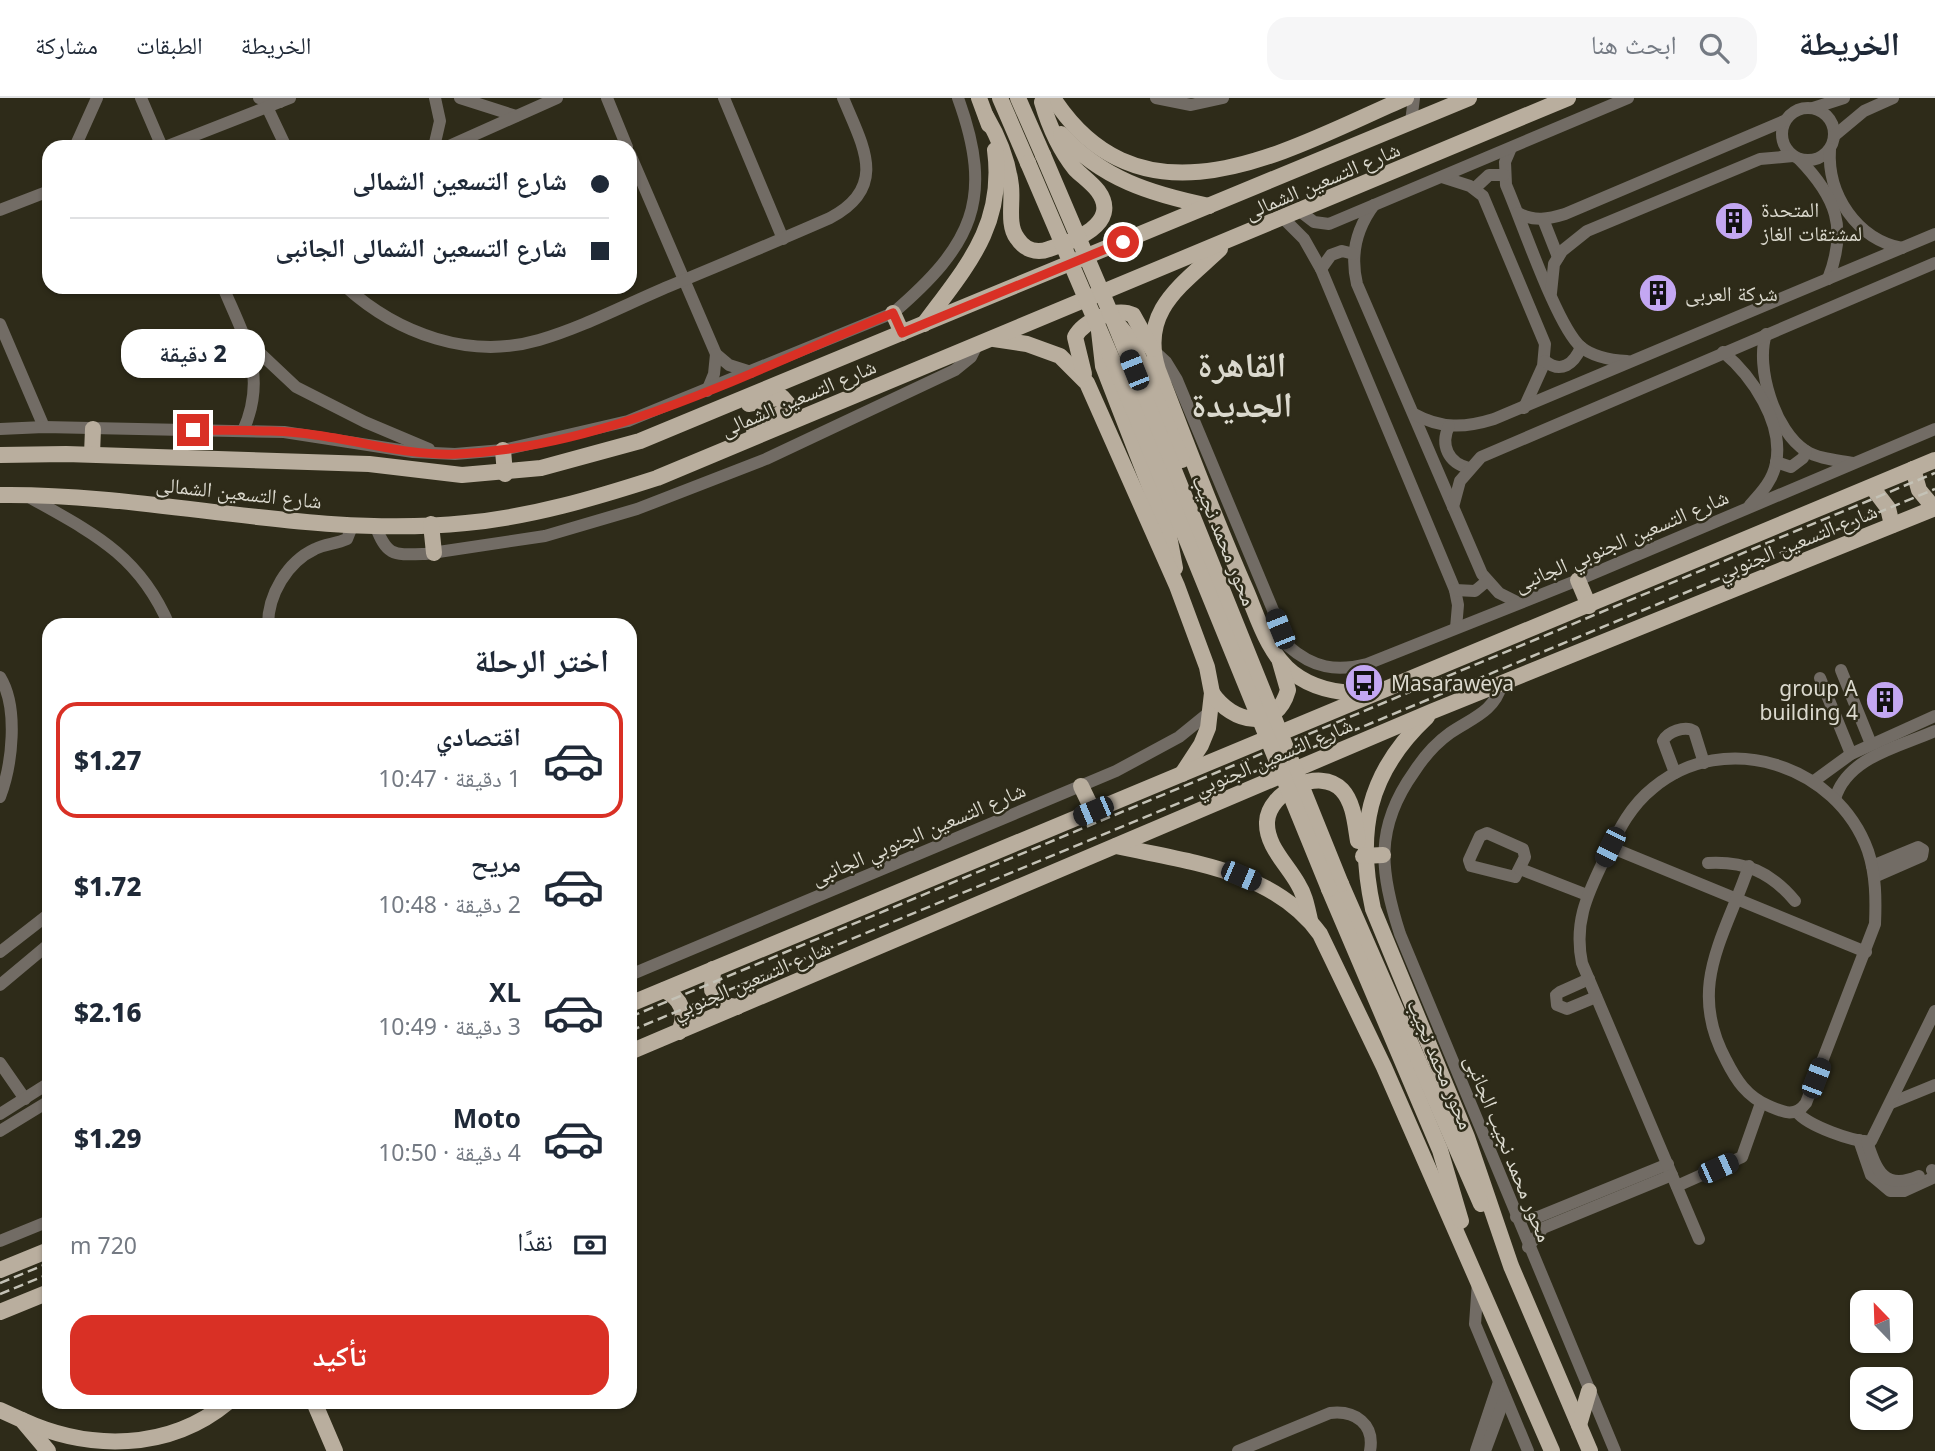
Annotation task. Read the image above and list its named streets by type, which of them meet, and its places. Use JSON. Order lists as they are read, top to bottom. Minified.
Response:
{"streets":{"main road":["شارع التسعين الشمالى","محور محمد نجيب","شارع التسعين الجنوبي"],"street":["شارع التسعين الجنوبي الجانبى","محور محمد نجيب الجانبى"]},"crossings":[["محور محمد نجيب","شارع التسعين الجنوبي"]],"districts":["القاهرة الجديدة"],"places":{"building":["المتحدة لمشتقات الغاز","شركة العربى","group A building 4"],"bus stop":["Masaraweya"]},"north":"top left","page":{"header":"الخريطة","search":"ابحث هنا","nav":["الخريطة","الطبقات","مشاركة"],"banner":["شارع التسعين الشمالى","شارع التسعين الشمالى الجانبى"],"bubble":"2 دقيقة","heading":"اختر الرحلة","list":[{"name":"اقتصادي","note":"1 دقيقة · 10:47","value":"$1.27"},{"name":"مريح","note":"2 دقيقة · 10:48","value":"$1.72"},{"name":"XL","note":"3 دقيقة · 10:49","value":"$2.16"},{"name":"Moto","note":"4 دقيقة · 10:50","value":"$1.29"}],"pay":["نقدًا","720 m"],"buttons":"تأكيد"}}
